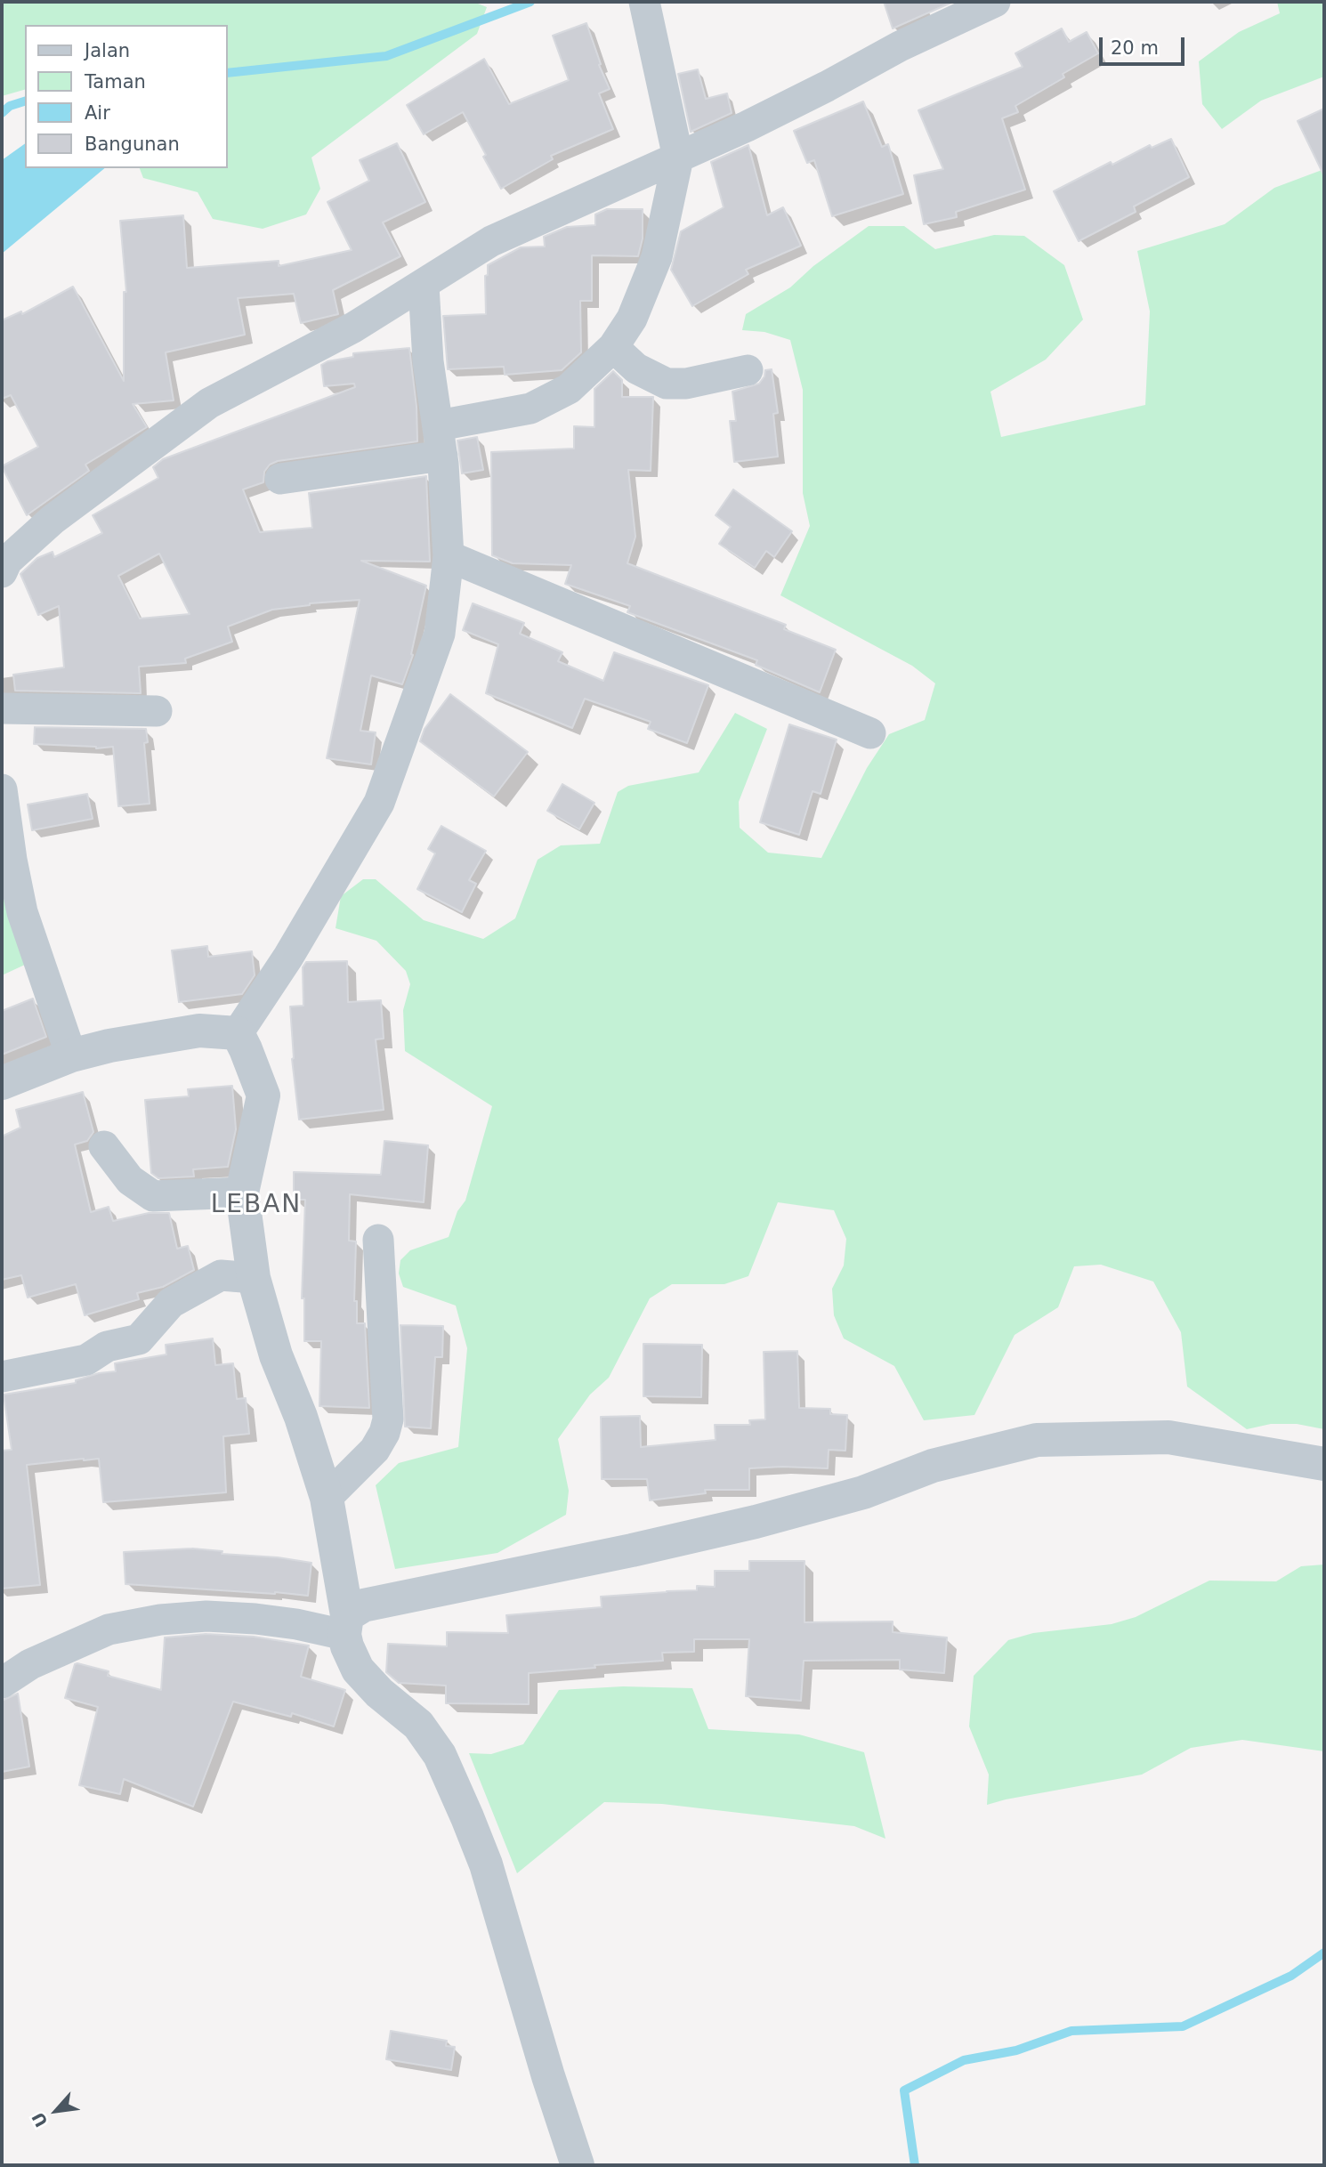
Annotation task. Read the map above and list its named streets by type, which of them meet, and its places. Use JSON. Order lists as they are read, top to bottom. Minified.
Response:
{"districts":["LEBAN"],"legend":["Jalan","Taman","Air","Bangunan"],"scale_bar":"20 m","north":"bottom left"}
